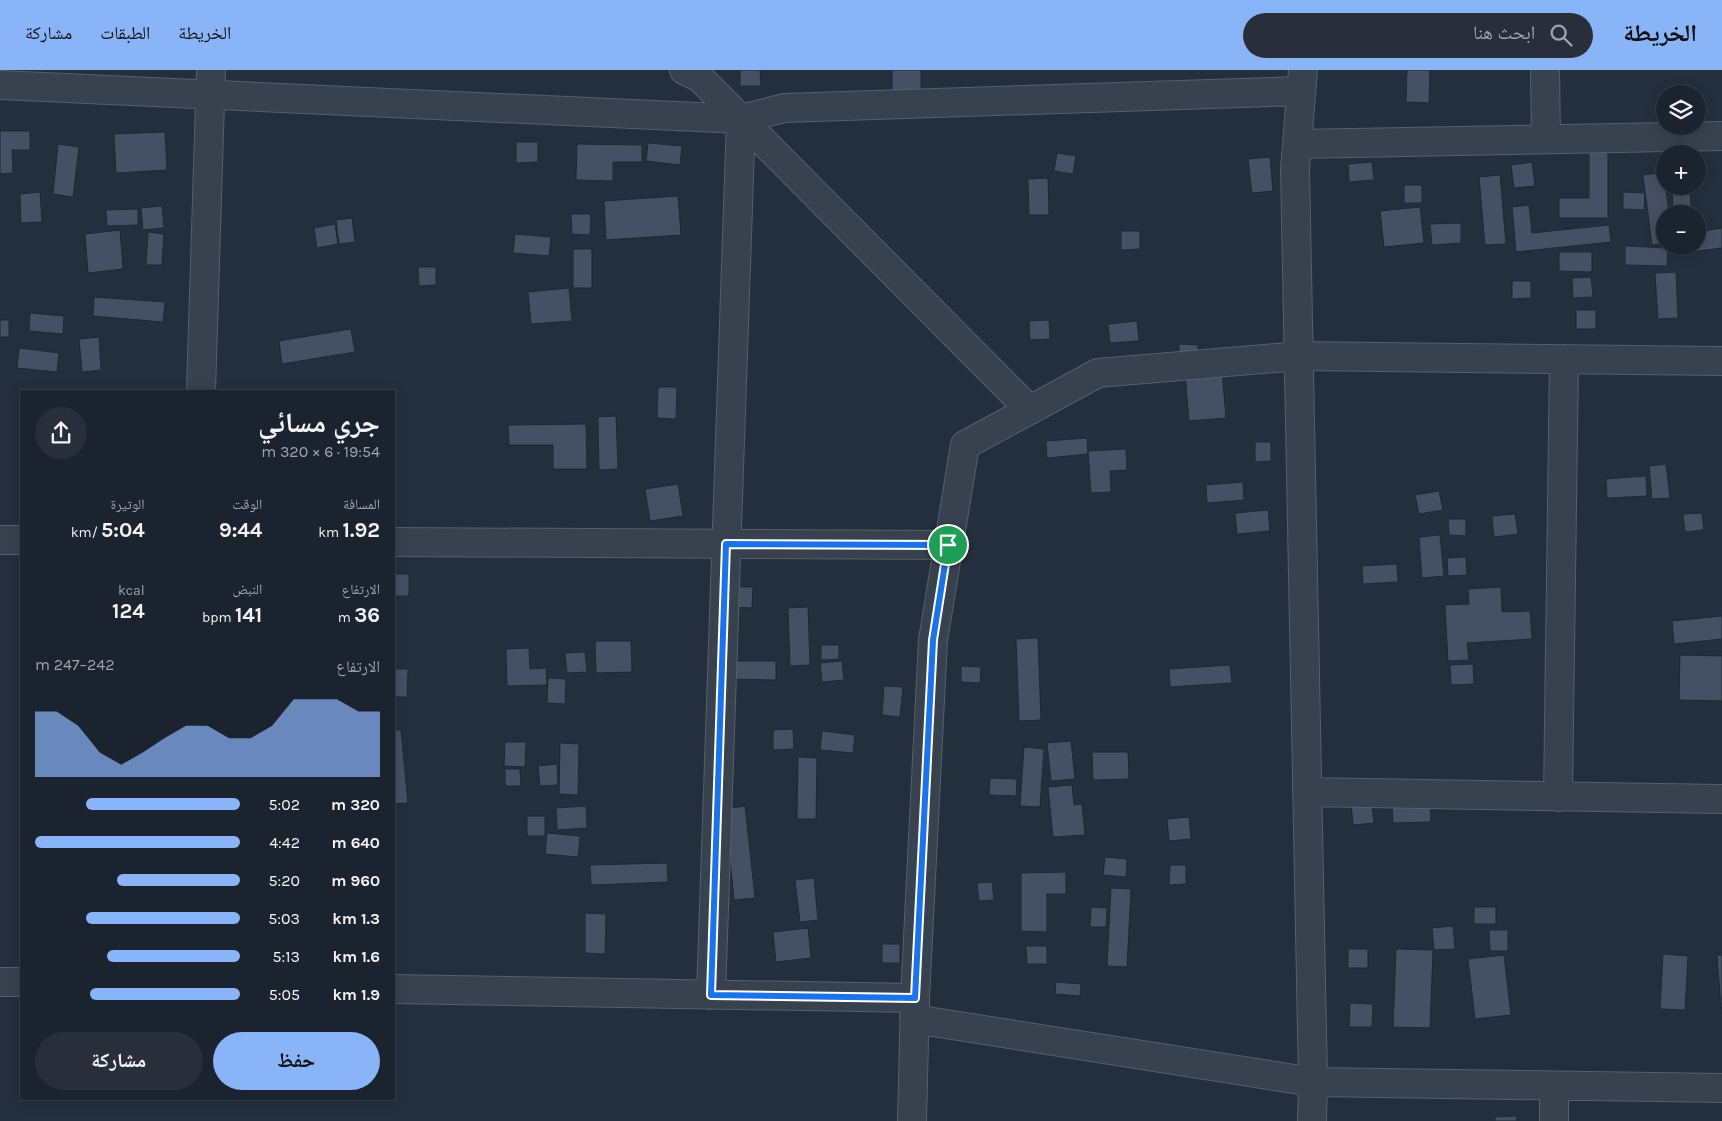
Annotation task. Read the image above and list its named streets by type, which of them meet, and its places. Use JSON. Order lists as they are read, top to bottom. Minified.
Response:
{"page":{"header":"الخريطة","search":"ابحث هنا","nav":["الخريطة","الطبقات","مشاركة"],"map_buttons":["+","−"],"heading":["جري مسائي","19:54 · 6 × 320 m"],"stats":[["المسافة","1.92 km"],["الوقت","9:44"],["الوتيرة","5:04 /km"],["الارتفاع","36 m"],["النبض","141 bpm"],["kcal","124"]],"chart":["الارتفاع","242–247 m"],"list":[{"name":"320 m","note":"5:02"},{"name":"640 m","note":"4:42"},{"name":"960 m","note":"5:20"},{"name":"1.3 km","note":"5:03"},{"name":"1.6 km","note":"5:13"},{"name":"1.9 km","note":"5:05"}],"buttons":["حفظ","مشاركة"]}}
